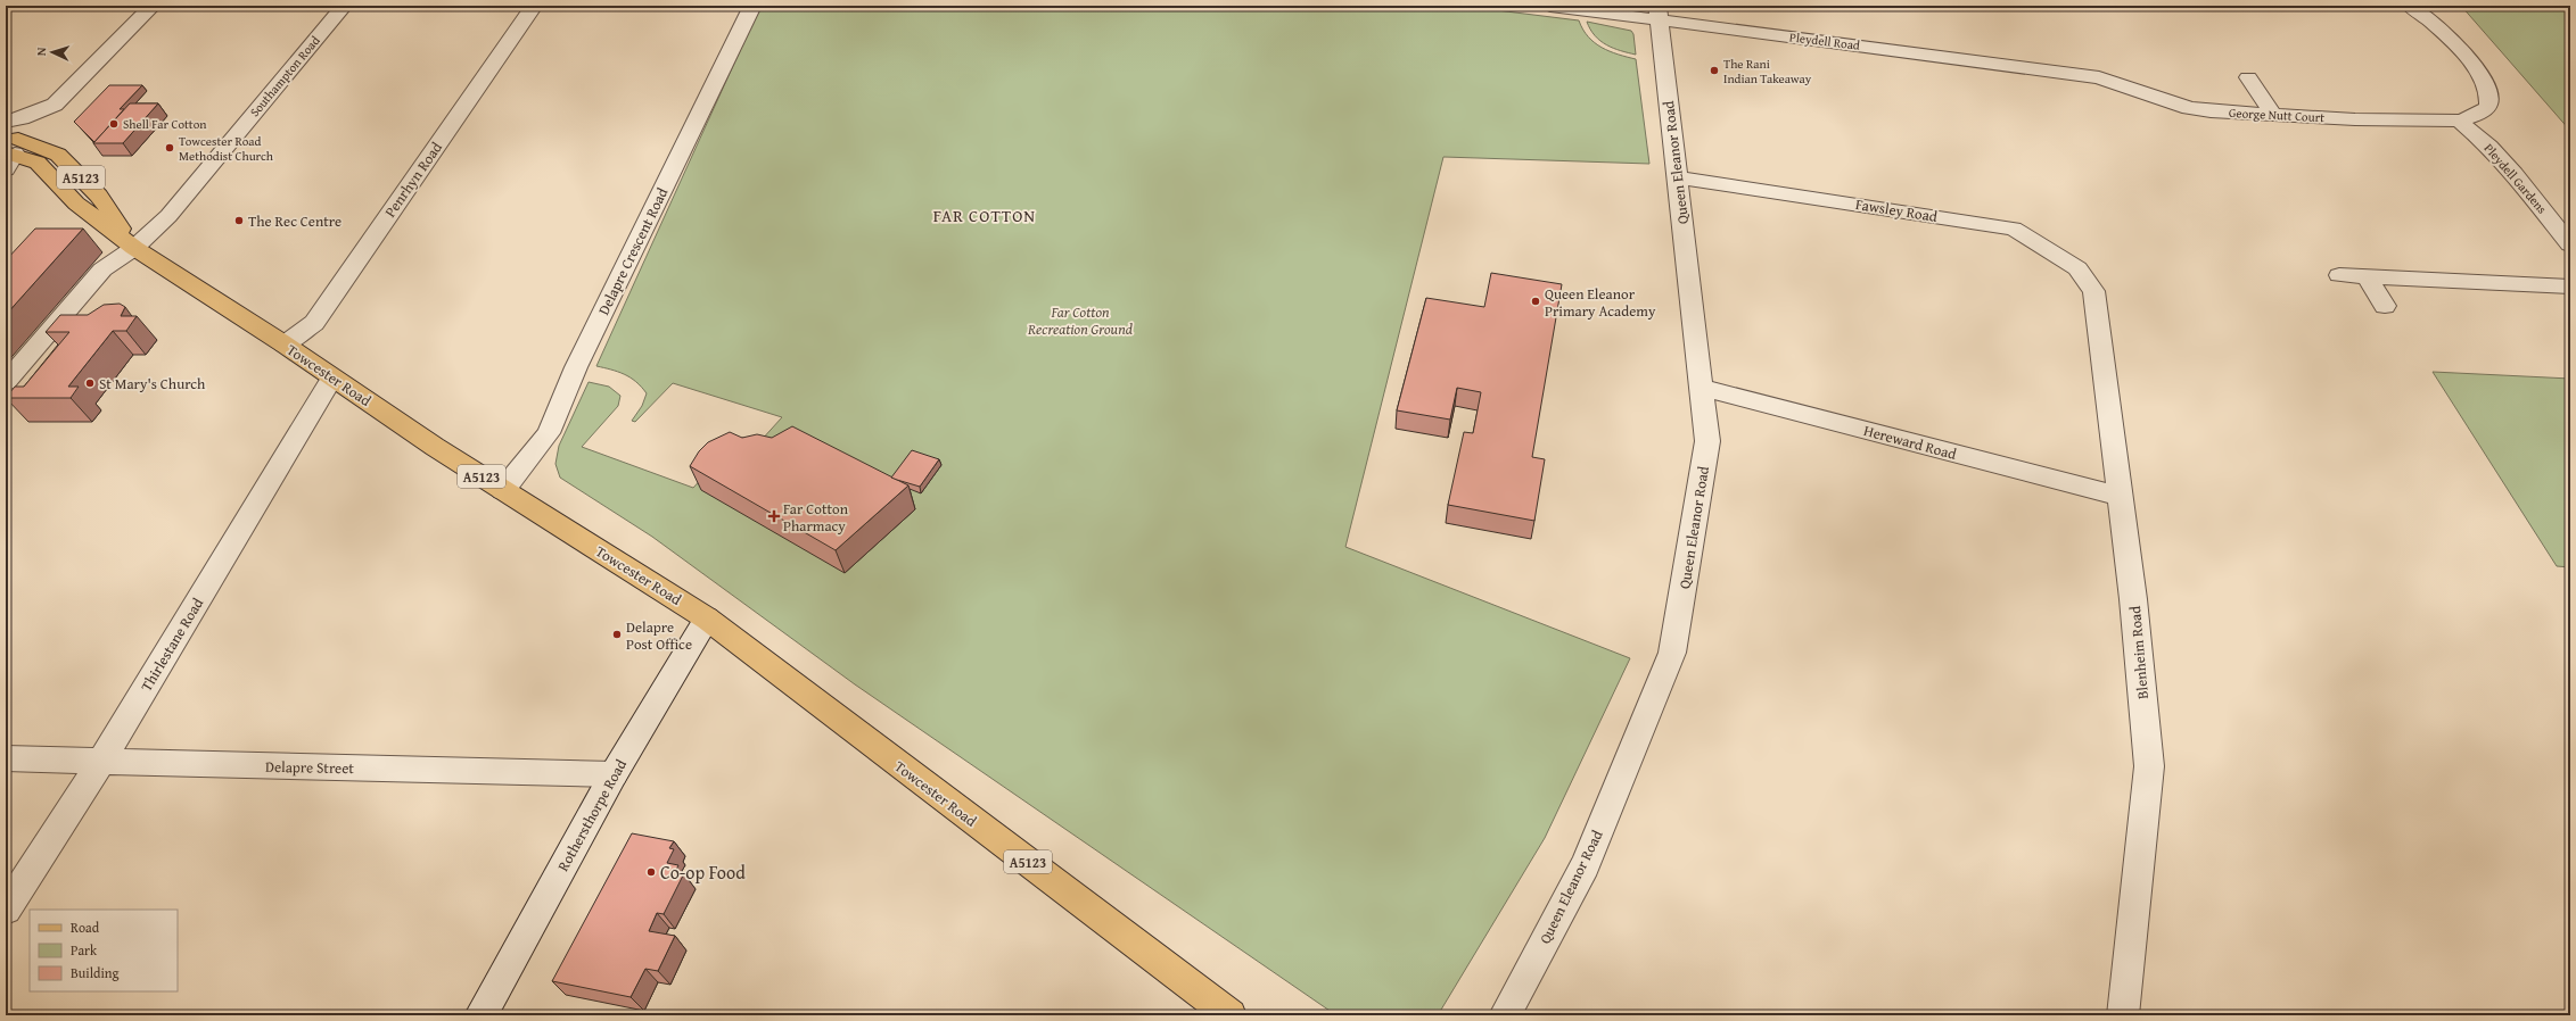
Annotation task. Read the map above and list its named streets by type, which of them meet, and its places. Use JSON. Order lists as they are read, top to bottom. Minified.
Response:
{"streets":{"main road":["A5123","Towcester Road"],"street":["Pleydell Road","Southampton Road","George Nutt Court","Queen Eleanor Road","Pleydell Gardens","Penrhyn Road","Fawsley Road","Delapre Crescent Road","Hereward Road","Thirlestane Road","Blenheim Road","Delapre Street","Rothersthorpe Road"]},"crossings":[["Pleydell Road","George Nutt Court"],["Pleydell Road","Queen Eleanor Road"],["Southampton Road","Towcester Road"],["George Nutt Court","Pleydell Gardens"],["Queen Eleanor Road","Fawsley Road"],["Queen Eleanor Road","Hereward Road"],["Penrhyn Road","Towcester Road"],["Fawsley Road","Blenheim Road"],["Delapre Crescent Road","Towcester Road"],["Towcester Road","Thirlestane Road"],["Towcester Road","Rothersthorpe Road"],["Hereward Road","Blenheim Road"],["Thirlestane Road","Delapre Street"],["Delapre Street","Rothersthorpe Road"]],"districts":["FAR COTTON"],"parks":["Far Cotton Recreation Ground"],"places":{"other":["The Rani Indian Takeaway","Shell Far Cotton","Towcester Road Methodist Church","The Rec Centre","Queen Eleanor Primary Academy","St Mary's Church","Delapre Post Office","Co-op Food"],"health":["Far Cotton Pharmacy"]},"legend":["Road","Park","Building"],"north":"left"}
